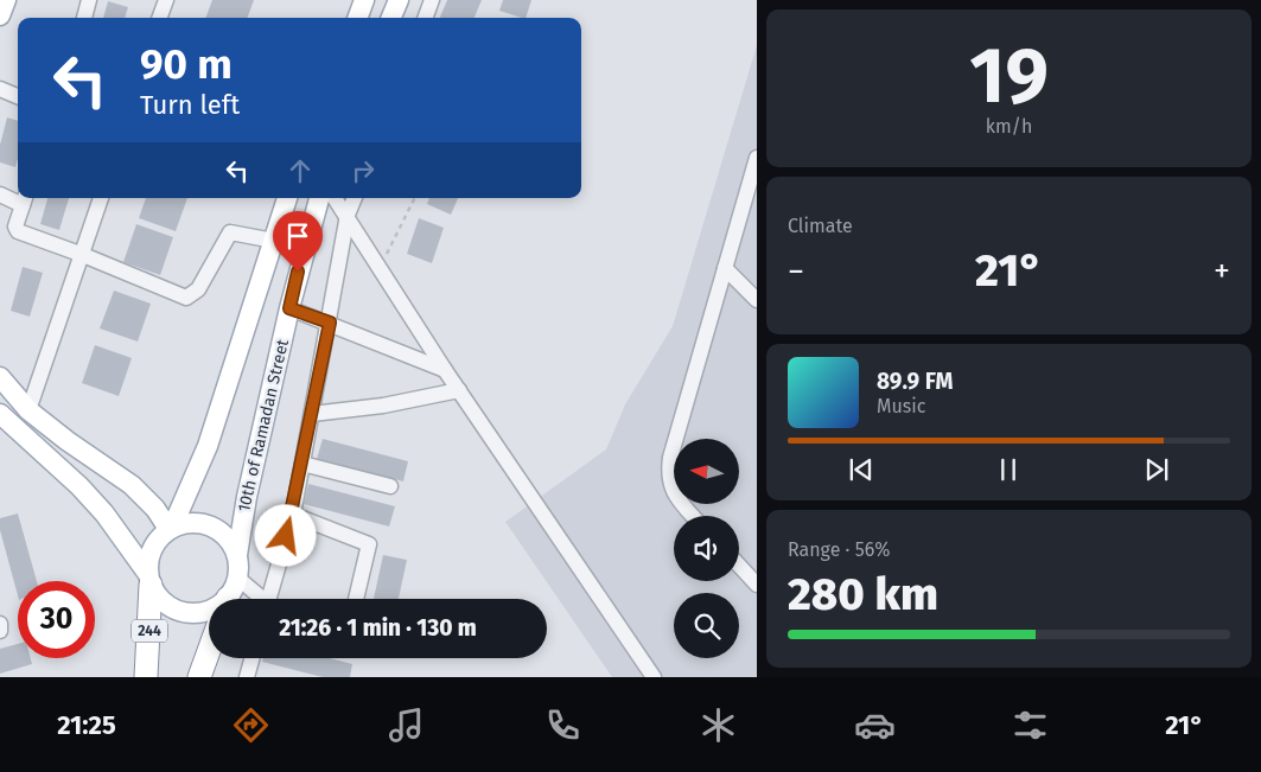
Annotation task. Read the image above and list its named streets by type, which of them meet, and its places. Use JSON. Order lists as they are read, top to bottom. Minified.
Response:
{"streets":{"highway":["244"],"main road":["10th of Ramadan Street"]},"north":"left","page":{"tile":[["19","km/h"],"Climate",["Range · 56%","280 km"]],"turn":["90 m","Turn left"],"heat":["−","21°","+"],"song":["89.9 FM","Music"],"limit":"30","trip":"21:26 · 1 min · 130 m","tabs":["21:25","21°"]}}
